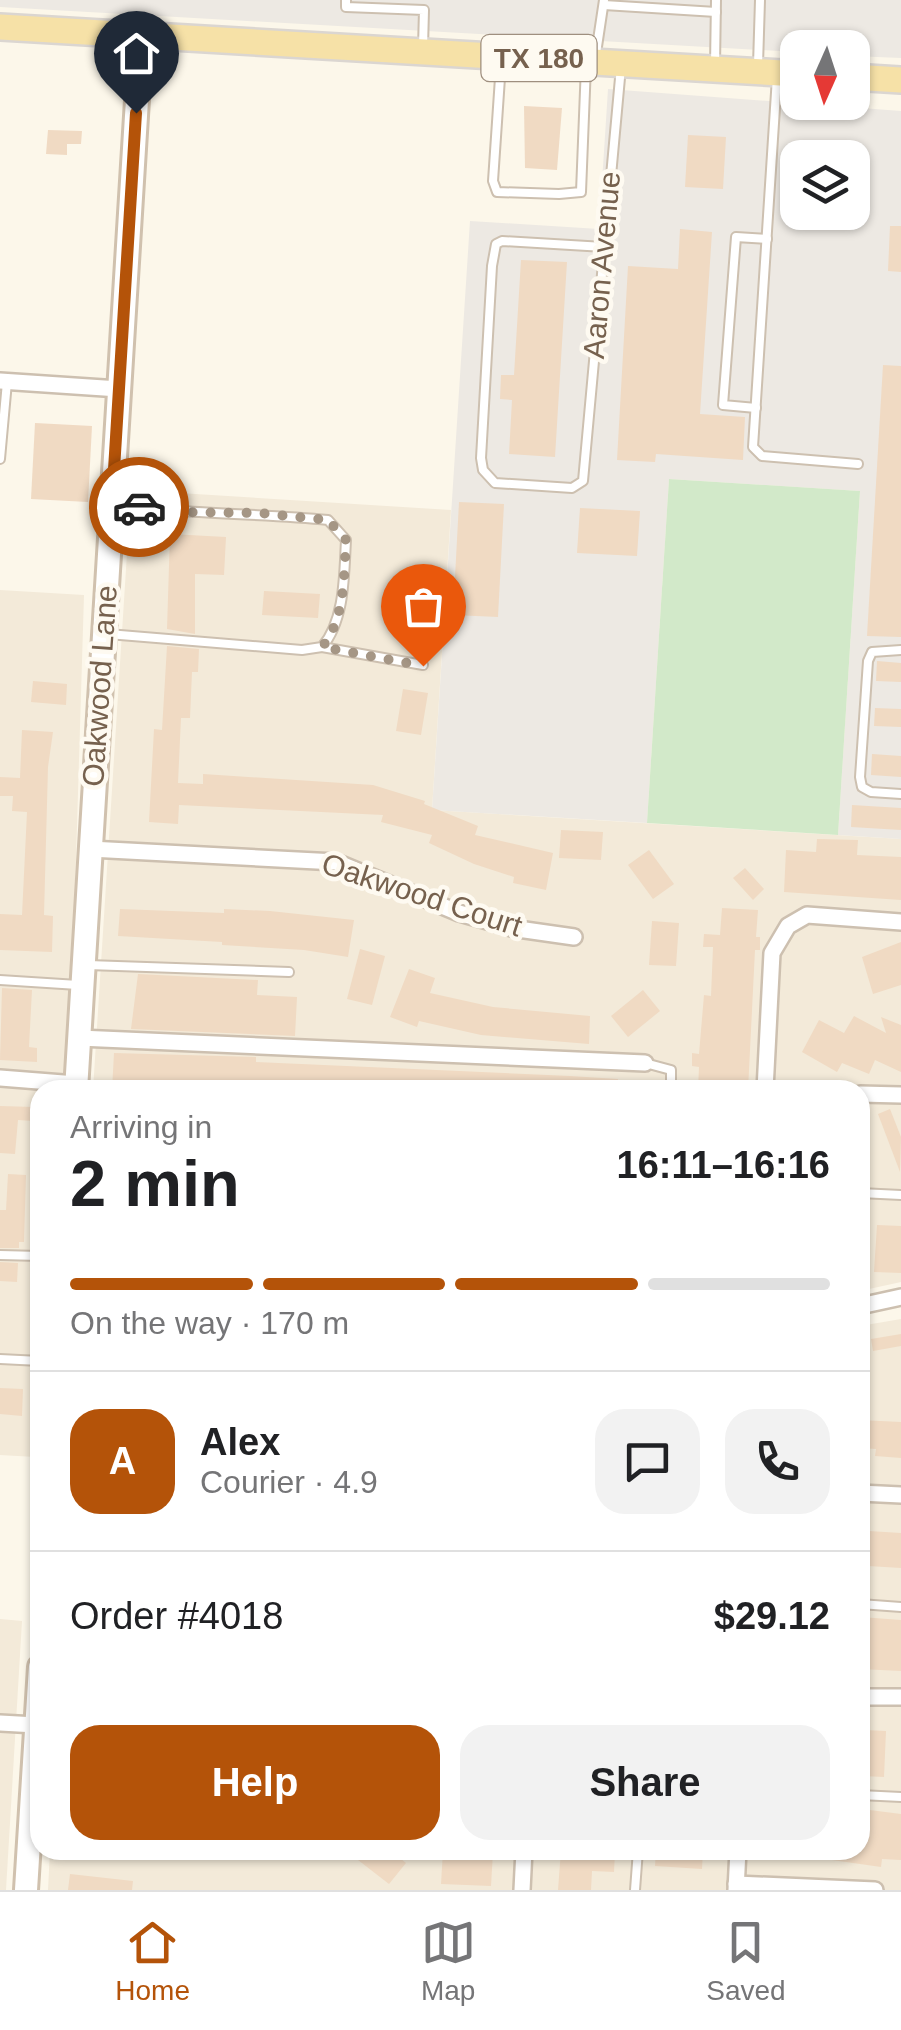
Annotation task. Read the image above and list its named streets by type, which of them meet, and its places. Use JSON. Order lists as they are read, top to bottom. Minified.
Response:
{"streets":{"main road":["TX 180"],"street":["Oakwood Lane","Oakwood Court"],"lane":["Aaron Avenue"]},"crossings":[["TX 180","Aaron Avenue"],["TX 180","Oakwood Lane"],["Oakwood Lane","Oakwood Court"]],"north":"bottom","page":{"heading":["2 min","Arriving in","16:11–16:16"],"panel":["Alex","Courier · 4.9","Order #4018","$29.12"],"bar":"On the way · 170 m","round":"A","buttons":["Help","Share"],"tabs":["Home","Map","Saved"]}}
